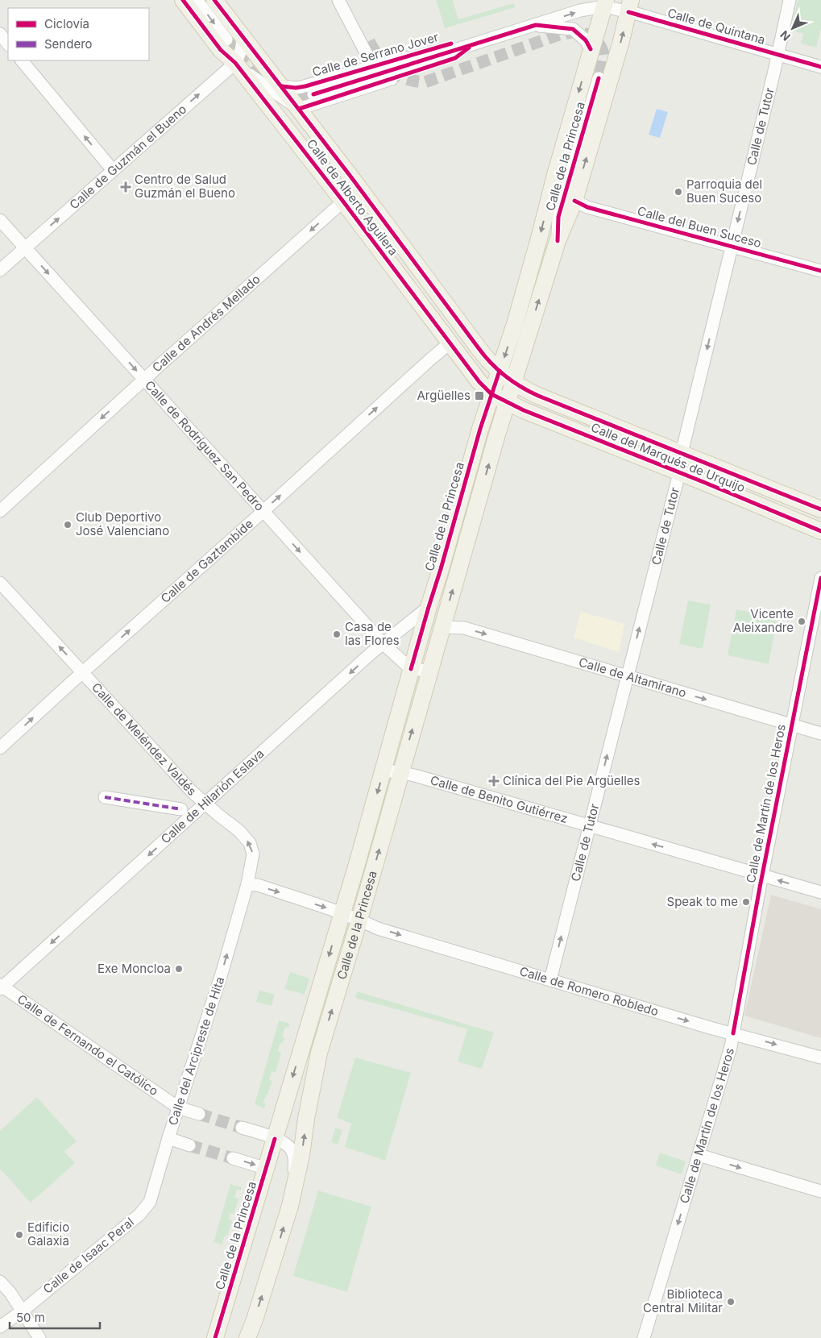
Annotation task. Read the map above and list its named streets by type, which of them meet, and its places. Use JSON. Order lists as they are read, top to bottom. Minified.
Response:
{"streets":{"main road":["Calle de la Princesa","Calle de Alberto Aguilera","Calle del Marqués de Urquijo"],"street":["Calle de Quintana","Calle de Serrano Jover","Calle de Tutor","Calle de Guzmán el Bueno","Calle del Buen Suceso","Calle de Andrés Mellado","Calle de Rodríguez San Pedro","Calle de Gaztambide","Calle de Altamirano","Calle de Meléndez Valdés","Calle de Hilarión Eslava","Calle de Benito Gutiérrez","Calle de Martín de los Heros","Calle de Romero Robledo","Calle de Fernando el Católico","Calle del Arcipreste de Hita","Calle de Isaac Peral"]},"crossings":[["Calle de Quintana","Calle de Serrano Jover"],["Calle de Quintana","Calle de Tutor"],["Calle de Quintana","Calle de la Princesa"],["Calle de Serrano Jover","Calle de la Princesa"],["Calle de Serrano Jover","Calle de Alberto Aguilera"],["Calle de Tutor","Calle del Buen Suceso"],["Calle de Tutor","Calle del Marqués de Urquijo"],["Calle de Tutor","Calle de Altamirano"],["Calle de Tutor","Calle de Benito Gutiérrez"],["Calle de Tutor","Calle de Romero Robledo"],["Calle de la Princesa","Calle de Alberto Aguilera"],["Calle de la Princesa","Calle del Buen Suceso"],["Calle de la Princesa","Calle de Rodríguez San Pedro"],["Calle de la Princesa","Calle del Marqués de Urquijo"],["Calle de la Princesa","Calle de Altamirano"],["Calle de la Princesa","Calle de Hilarión Eslava"],["Calle de la Princesa","Calle de Benito Gutiérrez"],["Calle de la Princesa","Calle de Romero Robledo"],["Calle de Guzmán el Bueno","Calle de Alberto Aguilera"],["Calle de Guzmán el Bueno","Calle de Rodríguez San Pedro"],["Calle de Alberto Aguilera","Calle de Andrés Mellado"],["Calle de Alberto Aguilera","Calle del Marqués de Urquijo"],["Calle de Alberto Aguilera","Calle de Gaztambide"],["Calle de Andrés Mellado","Calle de Rodríguez San Pedro"],["Calle de Rodríguez San Pedro","Calle de Gaztambide"],["Calle de Rodríguez San Pedro","Calle de Hilarión Eslava"],["Calle de Gaztambide","Calle de Meléndez Valdés"],["Calle de Altamirano","Calle de Martín de los Heros"],["Calle de Meléndez Valdés","Calle de Hilarión Eslava"],["Calle de Meléndez Valdés","Calle del Arcipreste de Hita"],["Calle de Hilarión Eslava","Calle de Fernando el Católico"],["Calle de Benito Gutiérrez","Calle de Martín de los Heros"],["Calle de Martín de los Heros","Calle de Romero Robledo"],["Calle de Fernando el Católico","Calle del Arcipreste de Hita"],["Calle del Arcipreste de Hita","Calle de Isaac Peral"]],"one_way":["Calle de Guzmán el Bueno","Calle de Andrés Mellado","Calle de Rodríguez San Pedro","Calle de Gaztambide","Calle de Altamirano","Calle de Meléndez Valdés","Calle de Hilarión Eslava","Calle de Benito Gutiérrez","Calle de Romero Robledo","Calle del Arcipreste de Hita"],"places":{"health":["Centro de Salud Guzmán el Bueno","Clínica del Pie Argüelles"],"other":["Parroquia del Buen Suceso","Club Deportivo José Valenciano","Vicente Aleixandre","Casa de las Flores","Speak to me","Exe Moncloa","Edificio Galaxia","Biblioteca Central Militar"],"transit":["Argüelles"]},"legend":["Ciclovía","Sendero"],"scale_bar":"50 m","north":"bottom left"}
